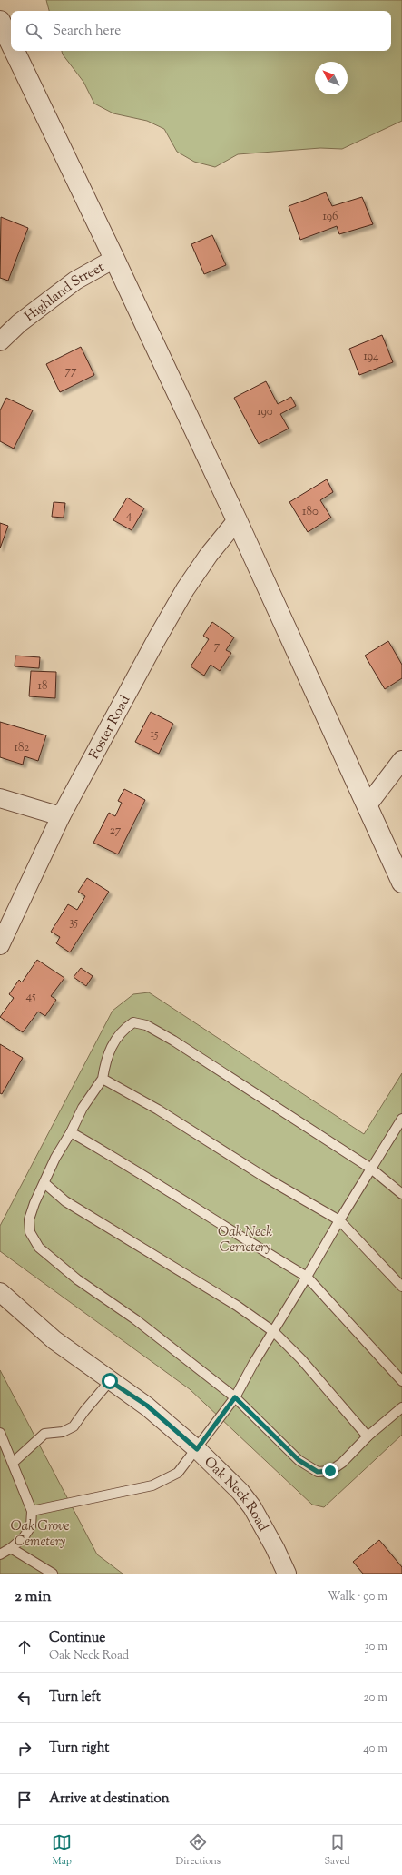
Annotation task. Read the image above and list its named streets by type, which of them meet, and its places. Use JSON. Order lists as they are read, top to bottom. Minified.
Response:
{"streets":{"street":["Highland Street","Foster Road","Oak Neck Road"]},"parks":["Oak Neck Cemetery","Oak Grove Cemetery"],"house_numbers":["196","194","77","190","180","4","7","18","15","182","27","35","45"],"north":"top left","page":{"search":"Search here","heading":["2 min","Walk · 90 m"],"list":[["Continue","Oak Neck Road","30 m"],["Turn left","20 m"],["Turn right","40 m"],"Arrive at destination"],"nav":["Map","Directions","Saved"]}}
